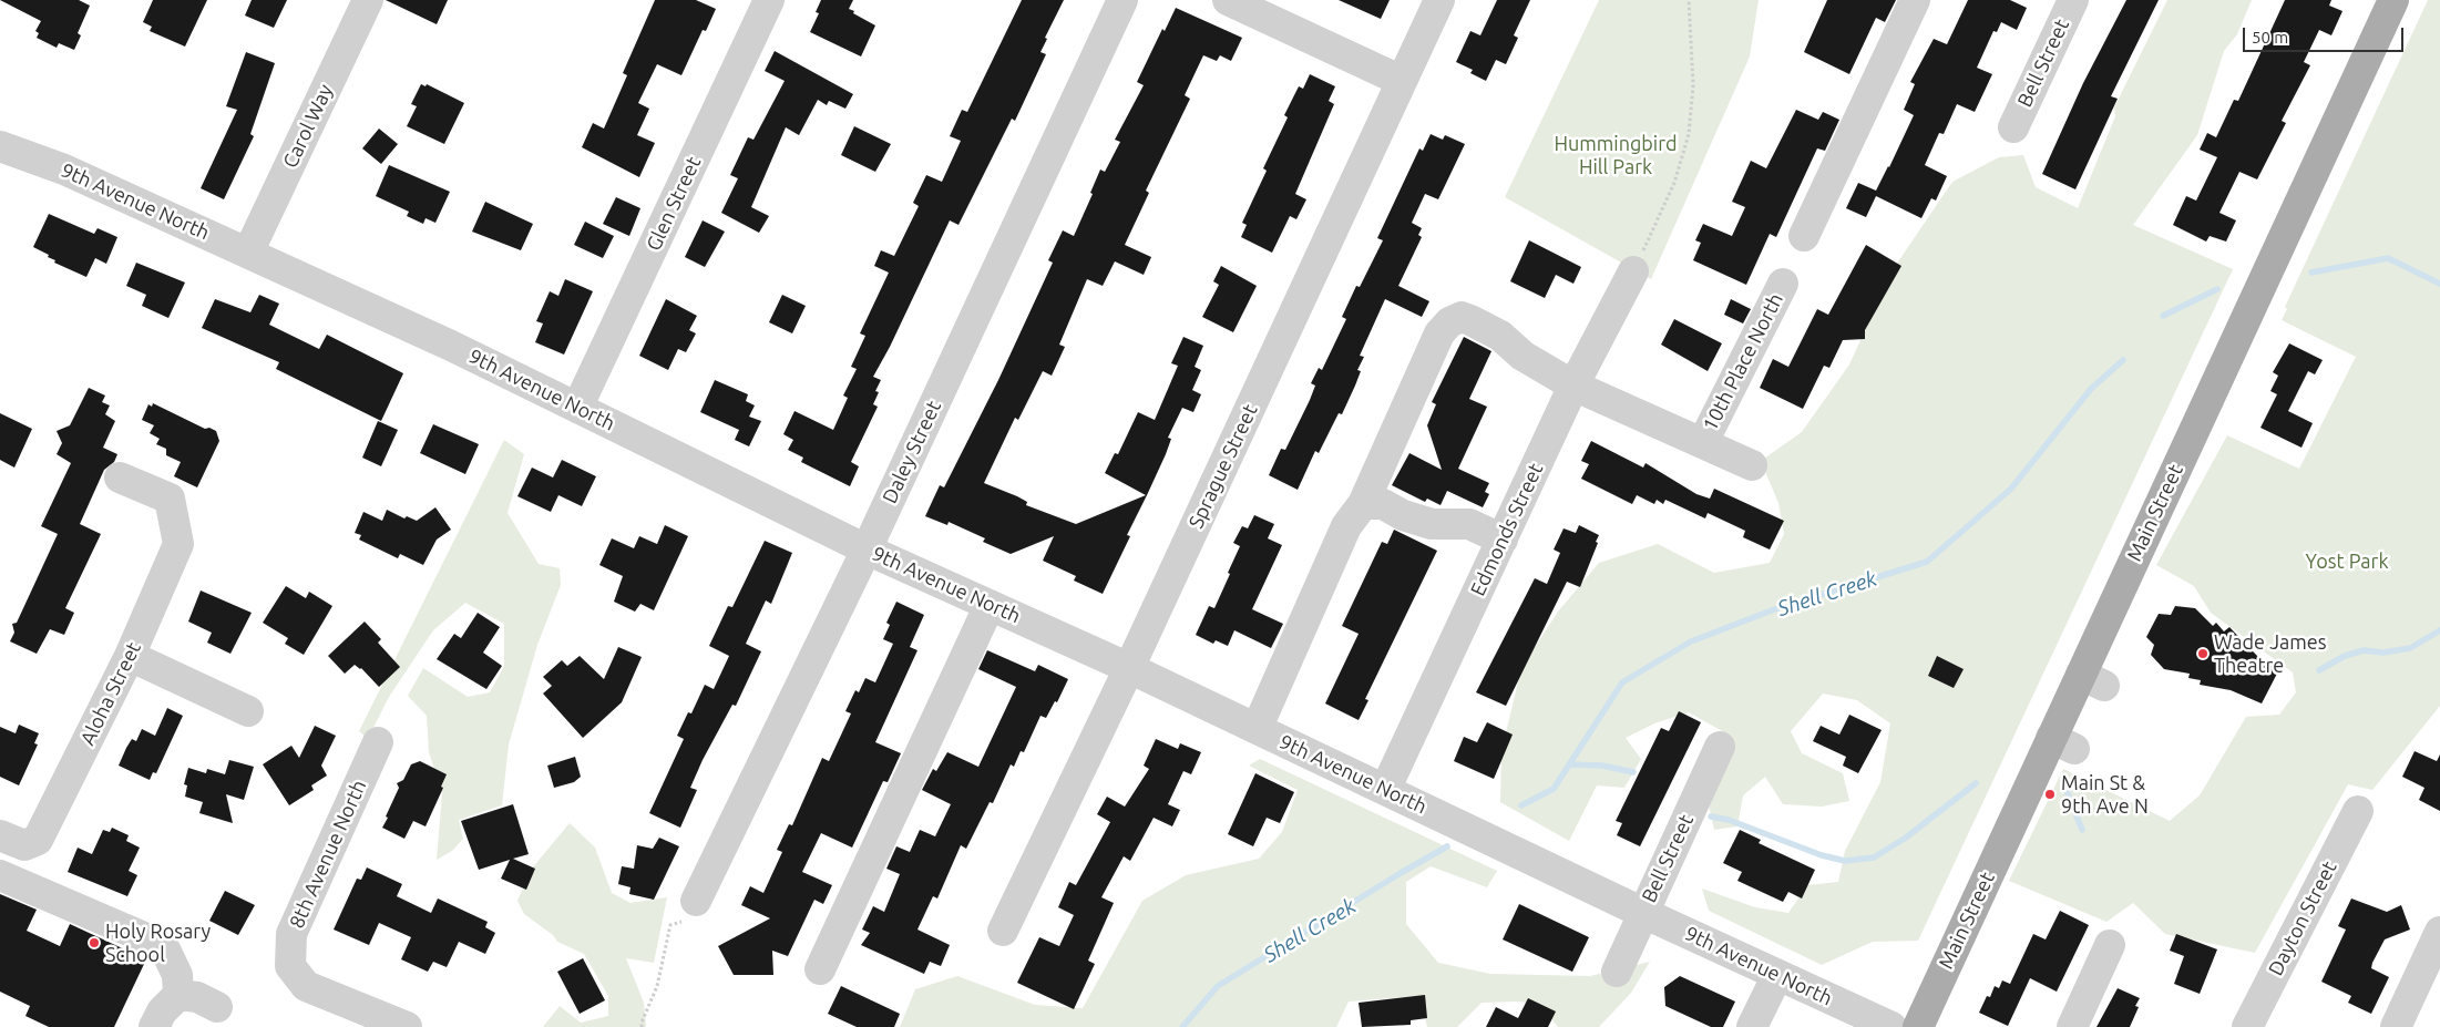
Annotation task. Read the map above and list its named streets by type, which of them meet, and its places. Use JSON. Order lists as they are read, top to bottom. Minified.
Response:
{"streets":{"main road":["Main Street"],"street":["Bell Street","Carol Way","9th Avenue North","Glen Street","10th Place North","Daley Street","Sprague Street","Edmonds Street","Aloha Street","8th Avenue North","Dayton Street"]},"crossings":[["Bell Street","9th Avenue North"],["Carol Way","9th Avenue North"],["9th Avenue North","Glen Street"],["9th Avenue North","Daley Street"],["9th Avenue North","Sprague Street"],["9th Avenue North","Edmonds Street"],["10th Place North","Edmonds Street"]],"water":["Shell Creek"],"parks":["Hummingbird Hill Park","Yost Park"],"places":["Wade James Theatre","Main St & 9th Ave N","Holy Rosary School"],"scale_bar":"50 m"}
